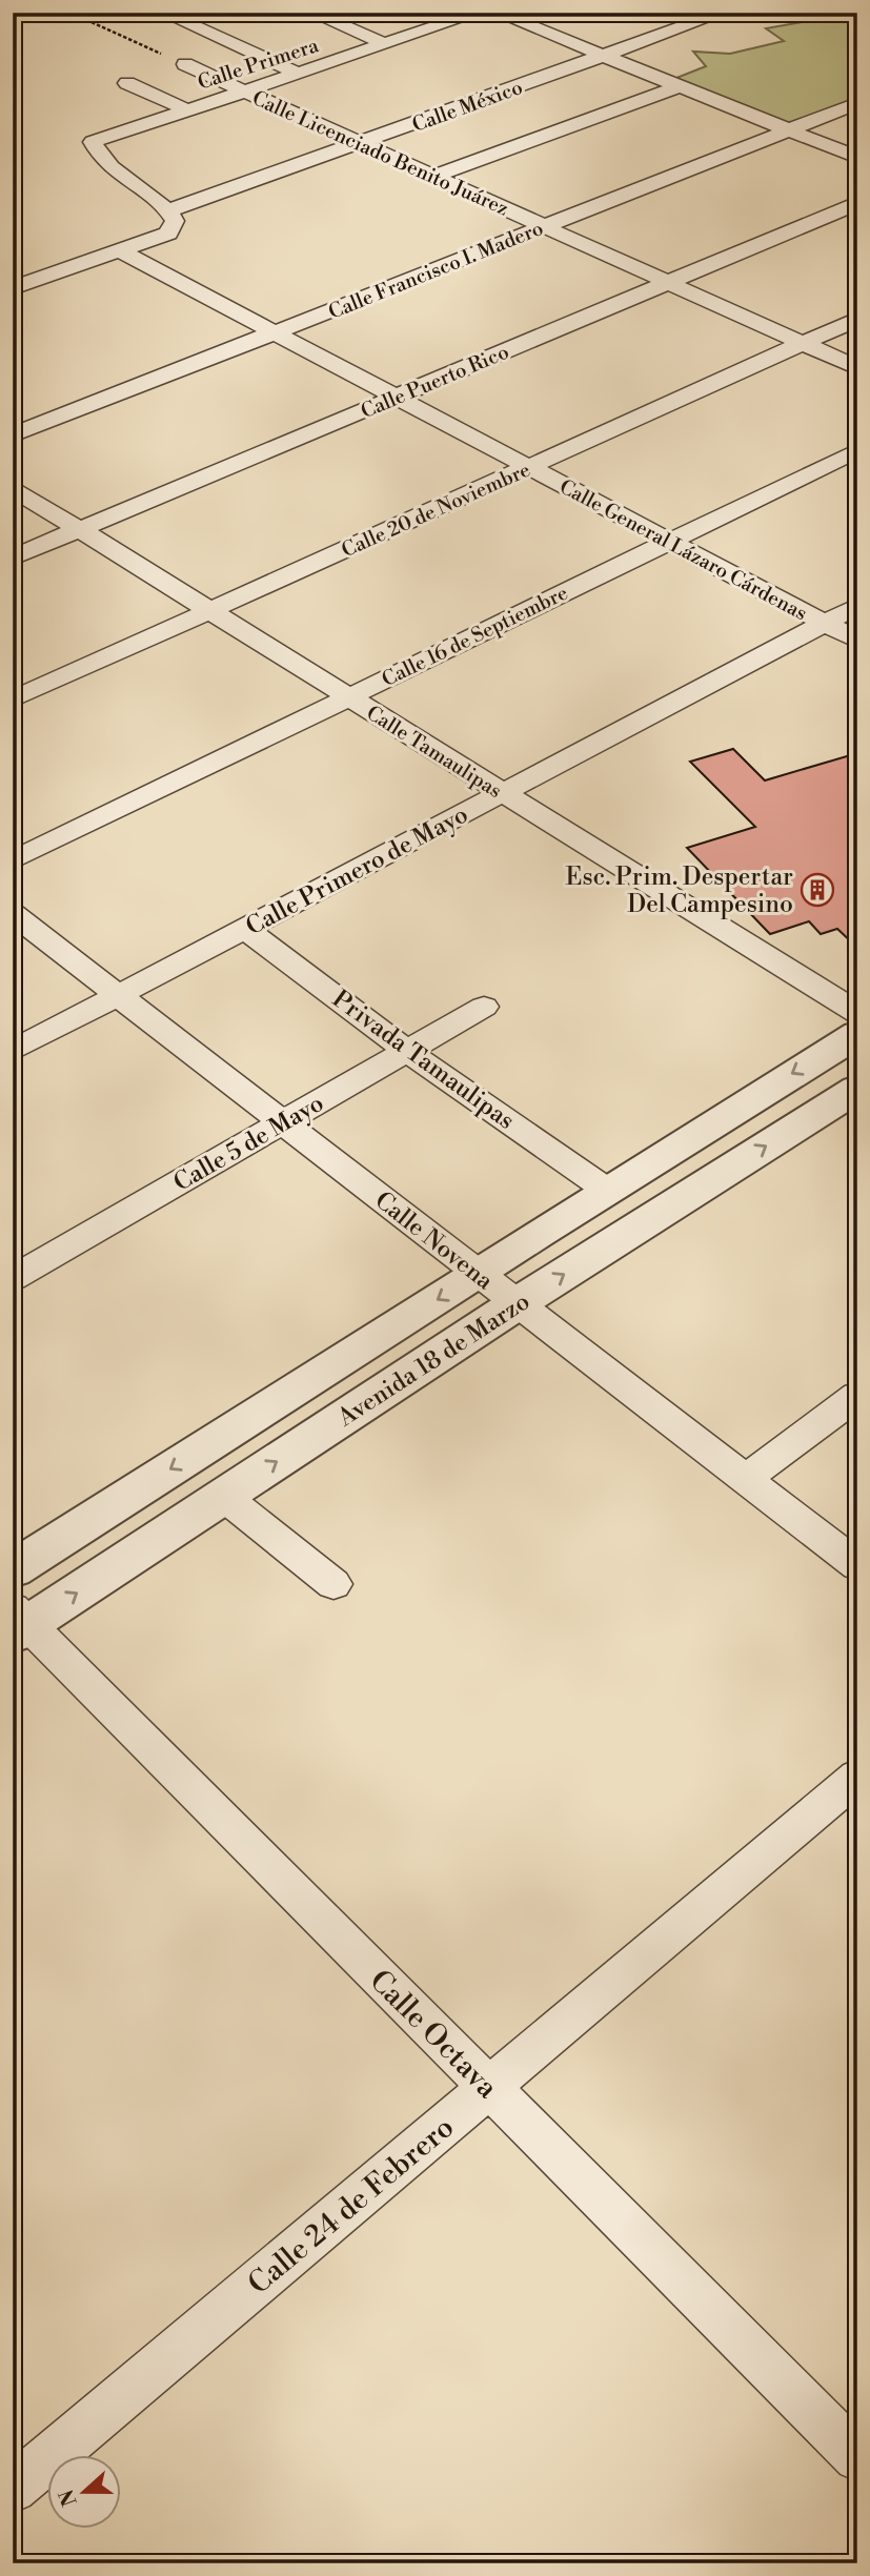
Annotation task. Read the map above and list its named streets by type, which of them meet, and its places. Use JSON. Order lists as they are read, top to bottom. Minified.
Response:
{"streets":{"street":["Calle Primera","Calle México","Calle Licenciado Benito Juárez","Calle Francisco I. Madero","Calle Puerto Rico","Calle 20 de Noviembre","Calle General Lázaro Cárdenas","Calle 16 de Septiembre","Calle Tamaulipas","Calle Primero de Mayo","Privada Tamaulipas","Calle 5 de Mayo","Calle Novena","Avenida 18 de Marzo","Calle Octava","Calle 24 de Febrero"]},"crossings":[["Calle Primera","Calle México"],["Calle Primera","Calle Licenciado Benito Juárez"],["Calle México","Calle Licenciado Benito Juárez"],["Calle Licenciado Benito Juárez","Calle Francisco I. Madero"],["Calle Licenciado Benito Juárez","Calle Puerto Rico"],["Calle Licenciado Benito Juárez","Calle 20 de Noviembre"],["Calle Francisco I. Madero","Calle General Lázaro Cárdenas"],["Calle Puerto Rico","Calle General Lázaro Cárdenas"],["Calle Puerto Rico","Calle Tamaulipas"],["Calle 20 de Noviembre","Calle General Lázaro Cárdenas"],["Calle 20 de Noviembre","Calle Tamaulipas"],["Calle General Lázaro Cárdenas","Calle 16 de Septiembre"],["Calle General Lázaro Cárdenas","Calle Primero de Mayo"],["Calle 16 de Septiembre","Calle Tamaulipas"],["Calle Tamaulipas","Calle Primero de Mayo"],["Calle Primero de Mayo","Privada Tamaulipas"],["Calle Primero de Mayo","Calle Novena"],["Privada Tamaulipas","Calle 5 de Mayo"],["Privada Tamaulipas","Avenida 18 de Marzo"],["Calle 5 de Mayo","Calle Novena"],["Calle Novena","Avenida 18 de Marzo"],["Avenida 18 de Marzo","Calle Octava"],["Calle Octava","Calle 24 de Febrero"]],"places":{"building":["Esc. Prim. Despertar Del Campesino"]},"north":"left"}
